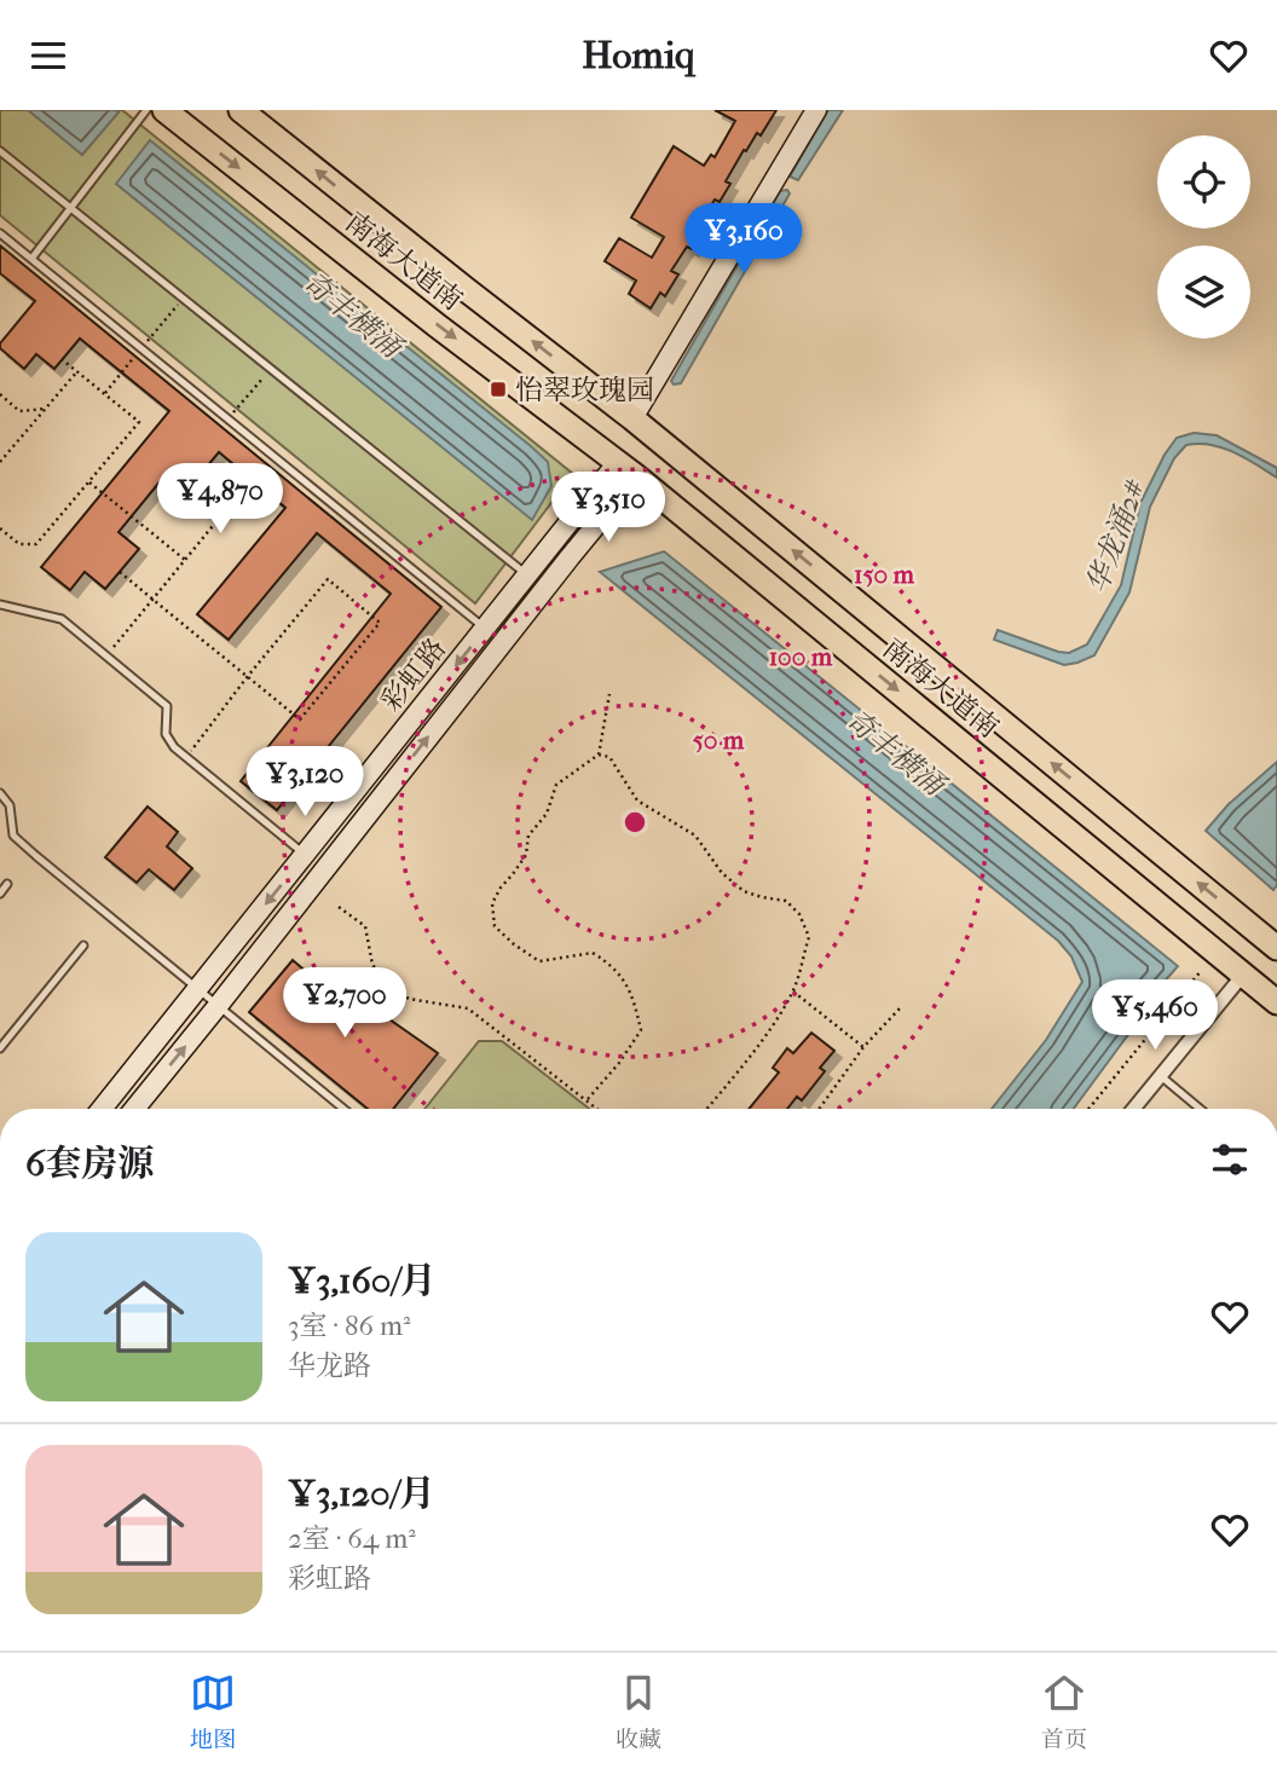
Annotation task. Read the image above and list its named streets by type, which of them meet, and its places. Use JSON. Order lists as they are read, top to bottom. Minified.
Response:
{"streets":{"highway":["南海大道南"],"street":["彩虹路"]},"crossings":[["南海大道南","彩虹路"]],"water":["奇丰横涌","华龙涌2#"],"places":{"transit":["怡翠玫瑰园"]},"page":{"header":"Homiq","price":["¥3,160","¥4,870","¥3,510","¥3,120","¥2,700","¥5,460"],"heading":"6套房源","list":[{"name":"¥3,160/月","note":"3室 · 86 m² · 华龙路"},{"name":"¥3,120/月","note":"2室 · 64 m² · 彩虹路"}],"tabs":["地图","收藏","首页"]},"rings":["150 m","100 m","50 m"]}
